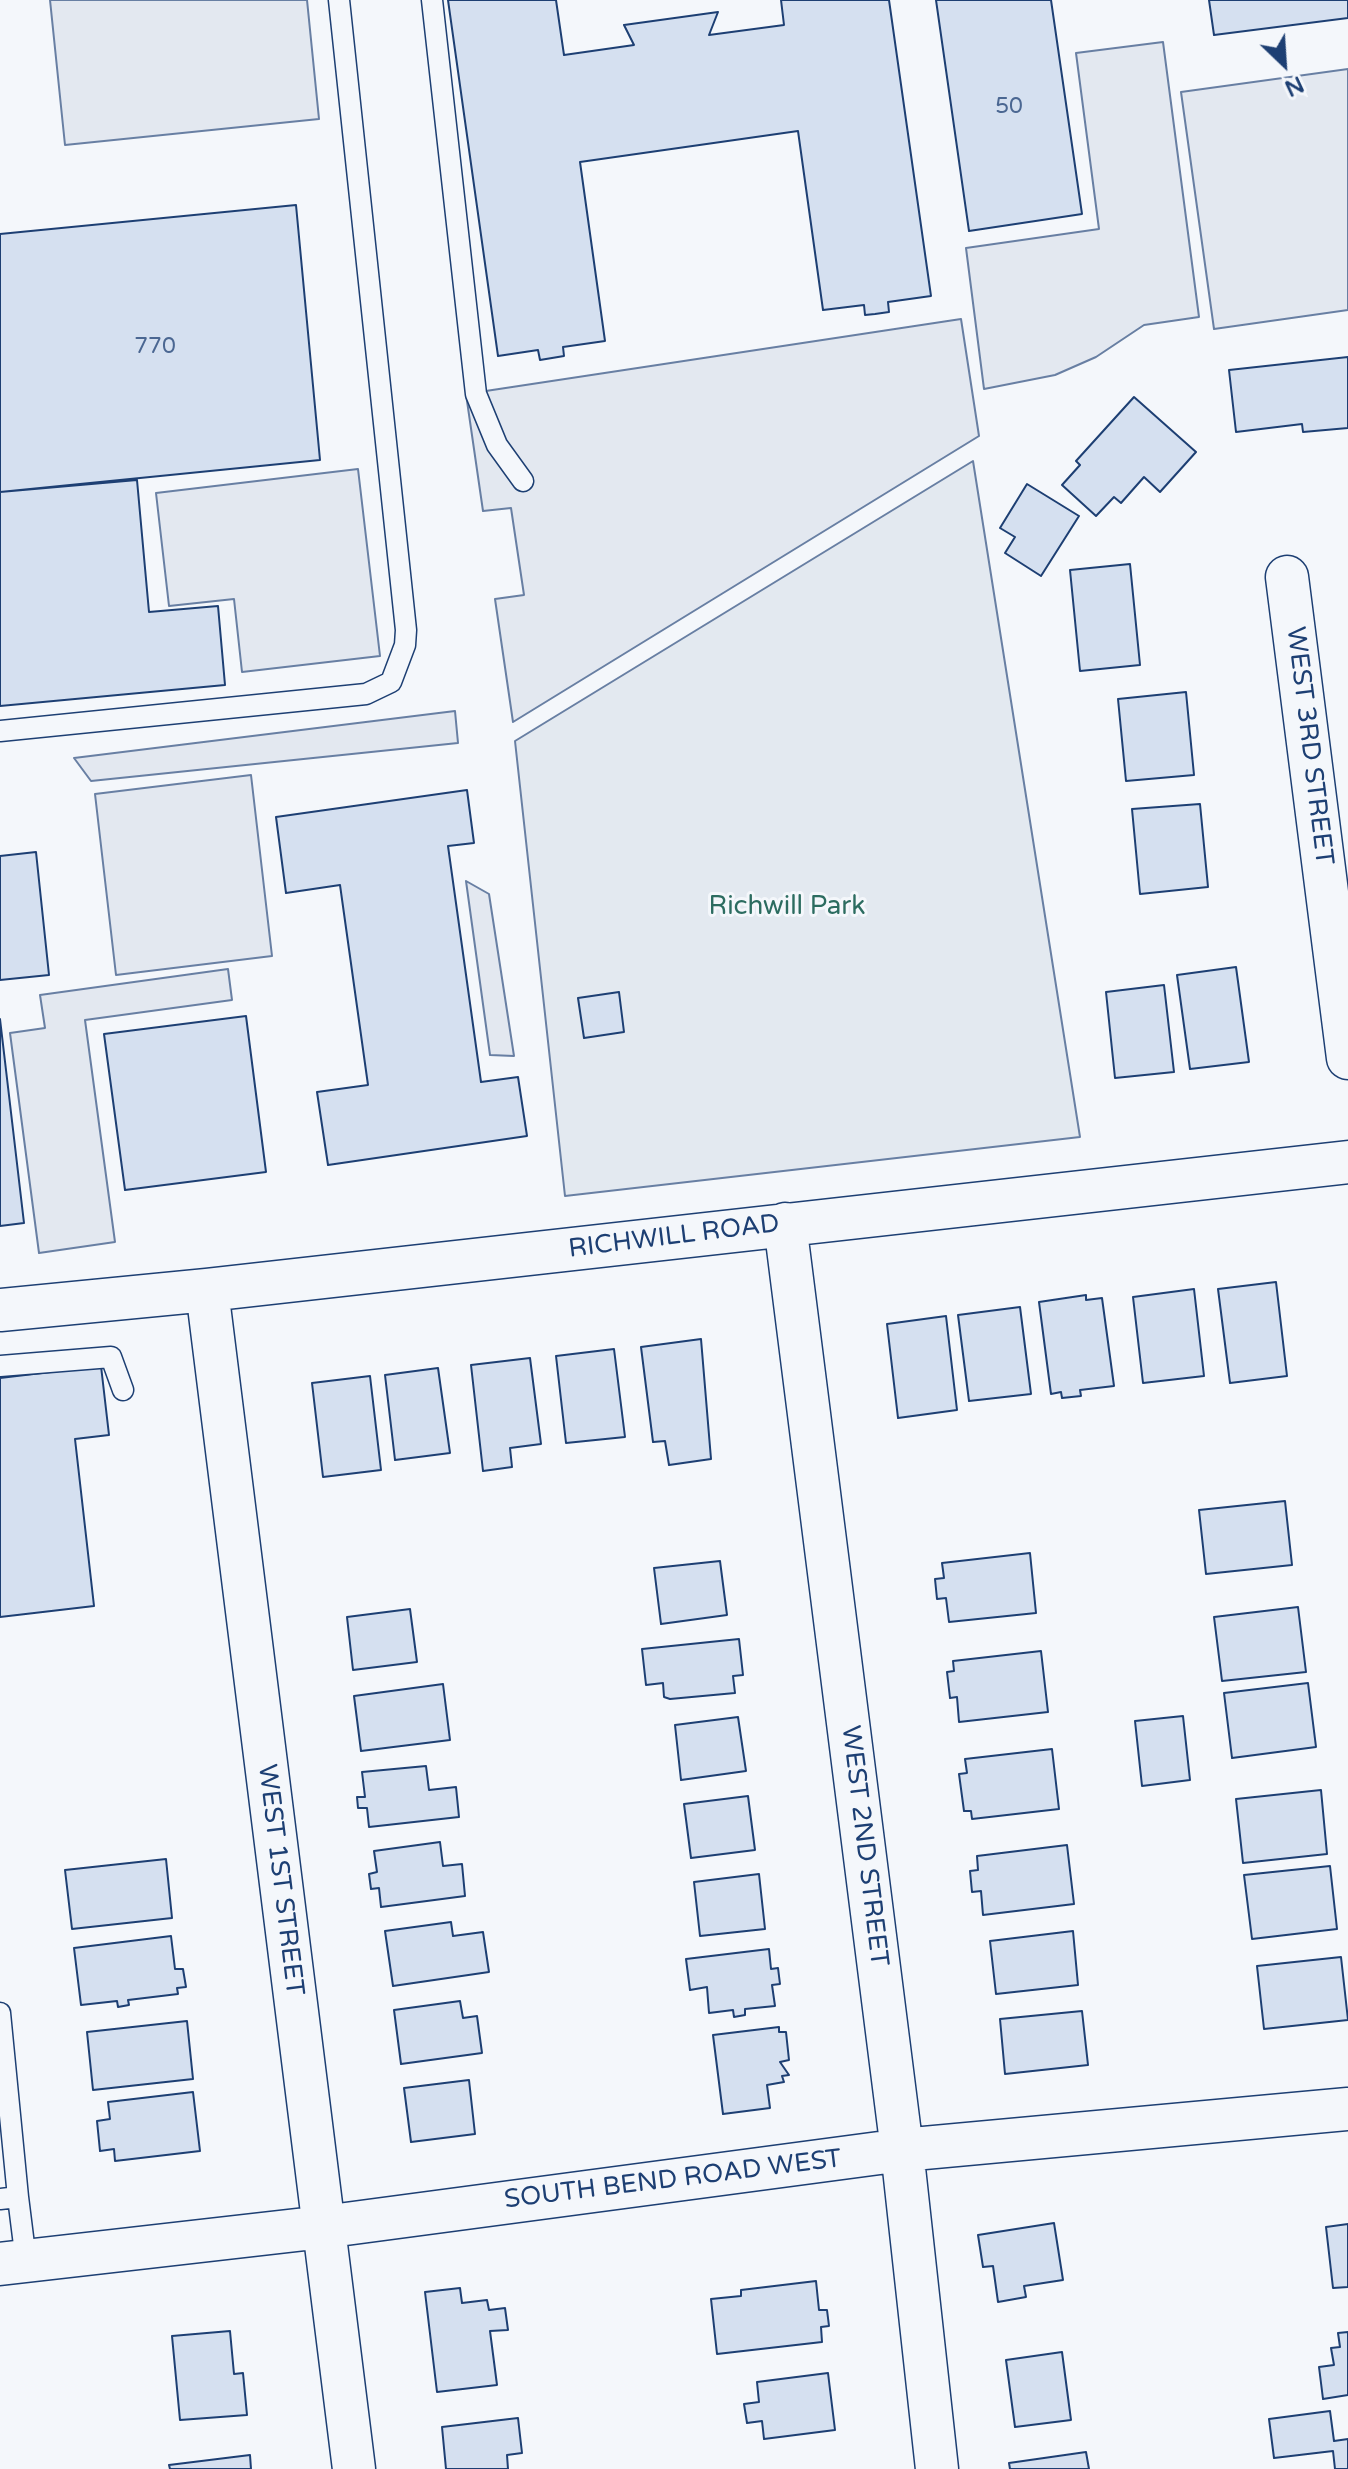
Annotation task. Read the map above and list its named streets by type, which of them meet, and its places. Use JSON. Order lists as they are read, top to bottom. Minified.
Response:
{"streets":{"street":["WEST 3RD STREET","RICHWILL ROAD","WEST 2ND STREET","WEST 1ST STREET","SOUTH BEND ROAD WEST"]},"crossings":[["RICHWILL ROAD","WEST 2ND STREET"],["RICHWILL ROAD","WEST 1ST STREET"],["WEST 2ND STREET","SOUTH BEND ROAD WEST"],["WEST 1ST STREET","SOUTH BEND ROAD WEST"]],"parks":["Richwill Park"],"house_numbers":["50","770"],"north":"bottom right"}
